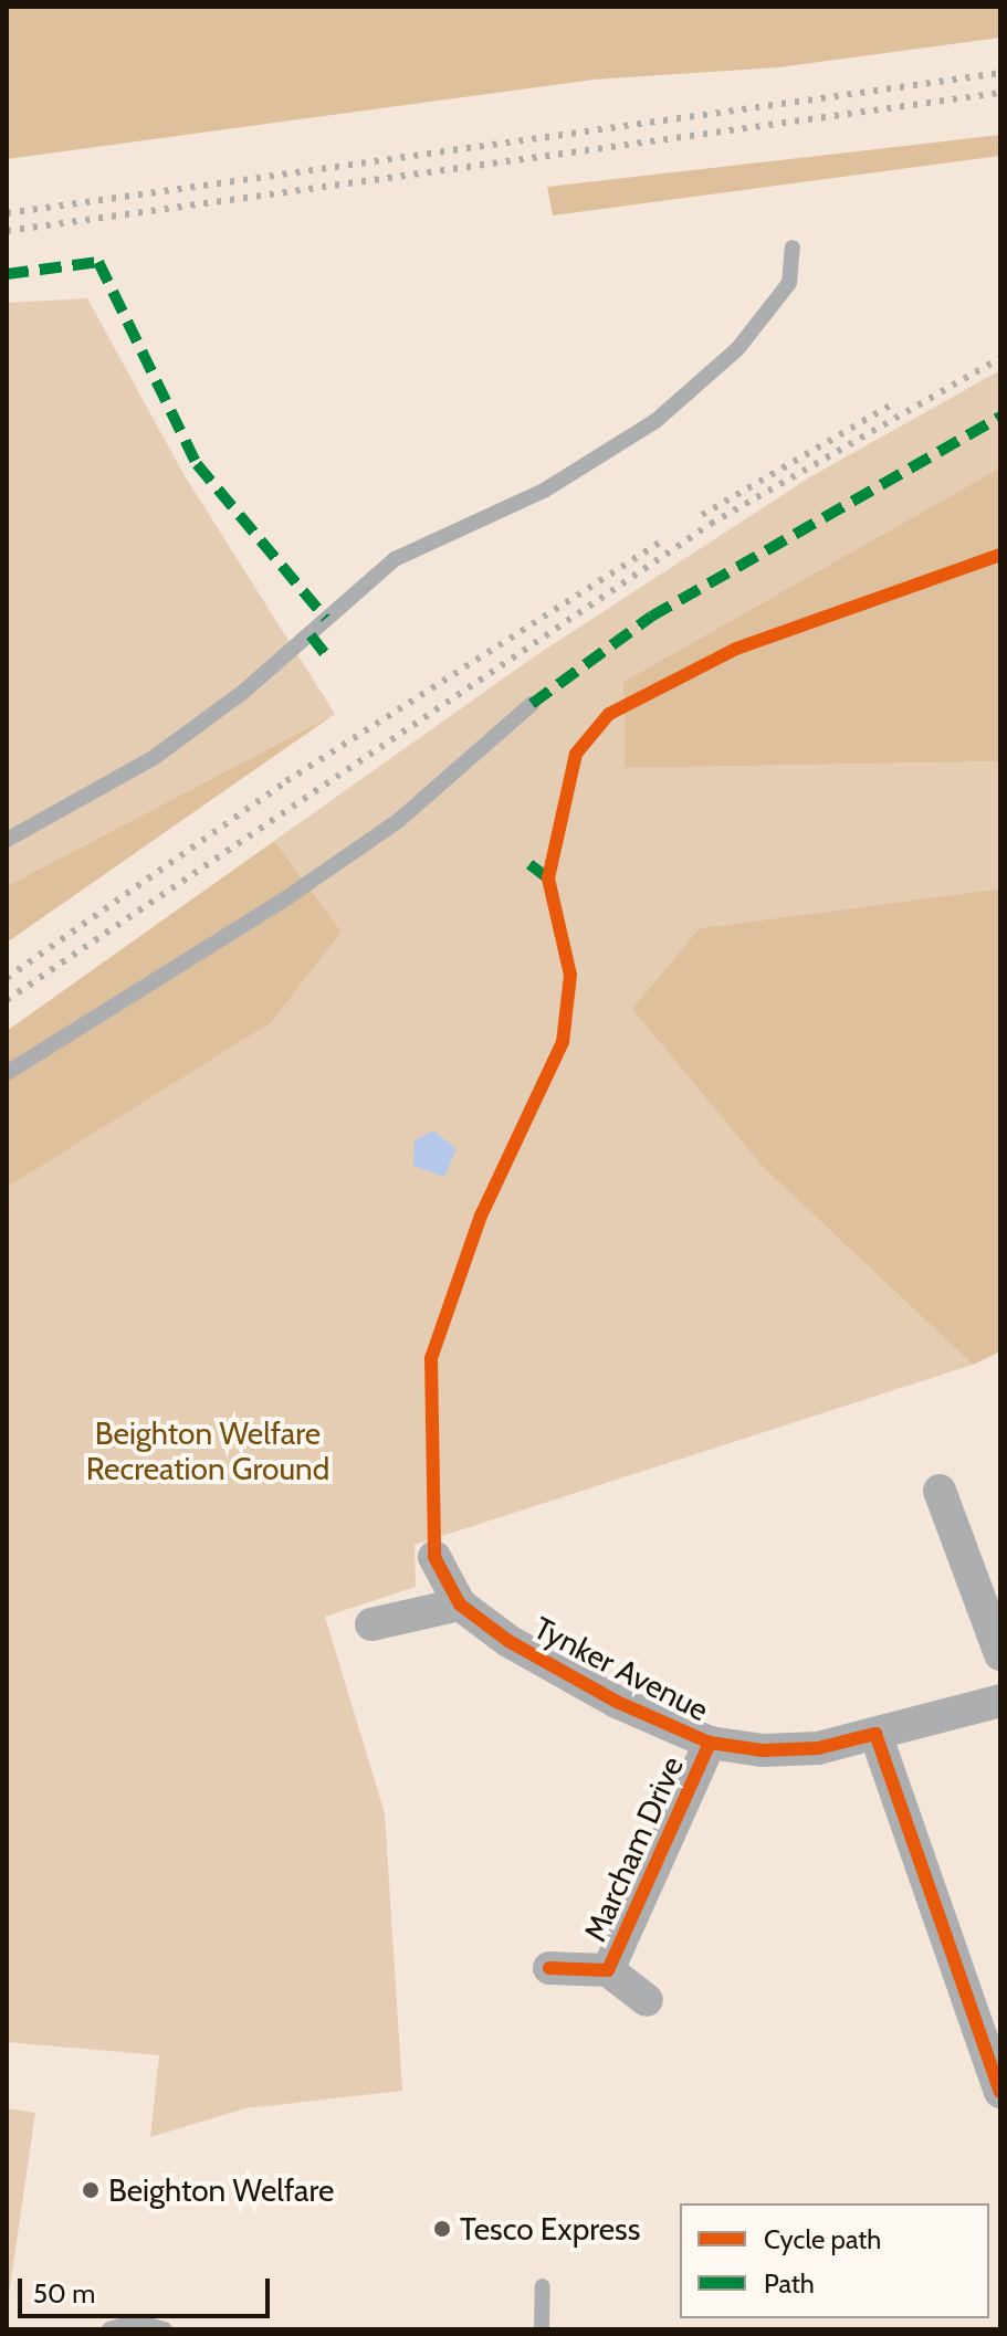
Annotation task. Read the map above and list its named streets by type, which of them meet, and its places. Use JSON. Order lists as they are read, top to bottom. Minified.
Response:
{"streets":{"street":["Tynker Avenue","Marcham Drive"]},"crossings":[["Tynker Avenue","Marcham Drive"]],"parks":["Beighton Welfare Recreation Ground"],"places":["Beighton Welfare","Tesco Express"],"legend":["Cycle path","Path"],"scale_bar":"50 m"}
